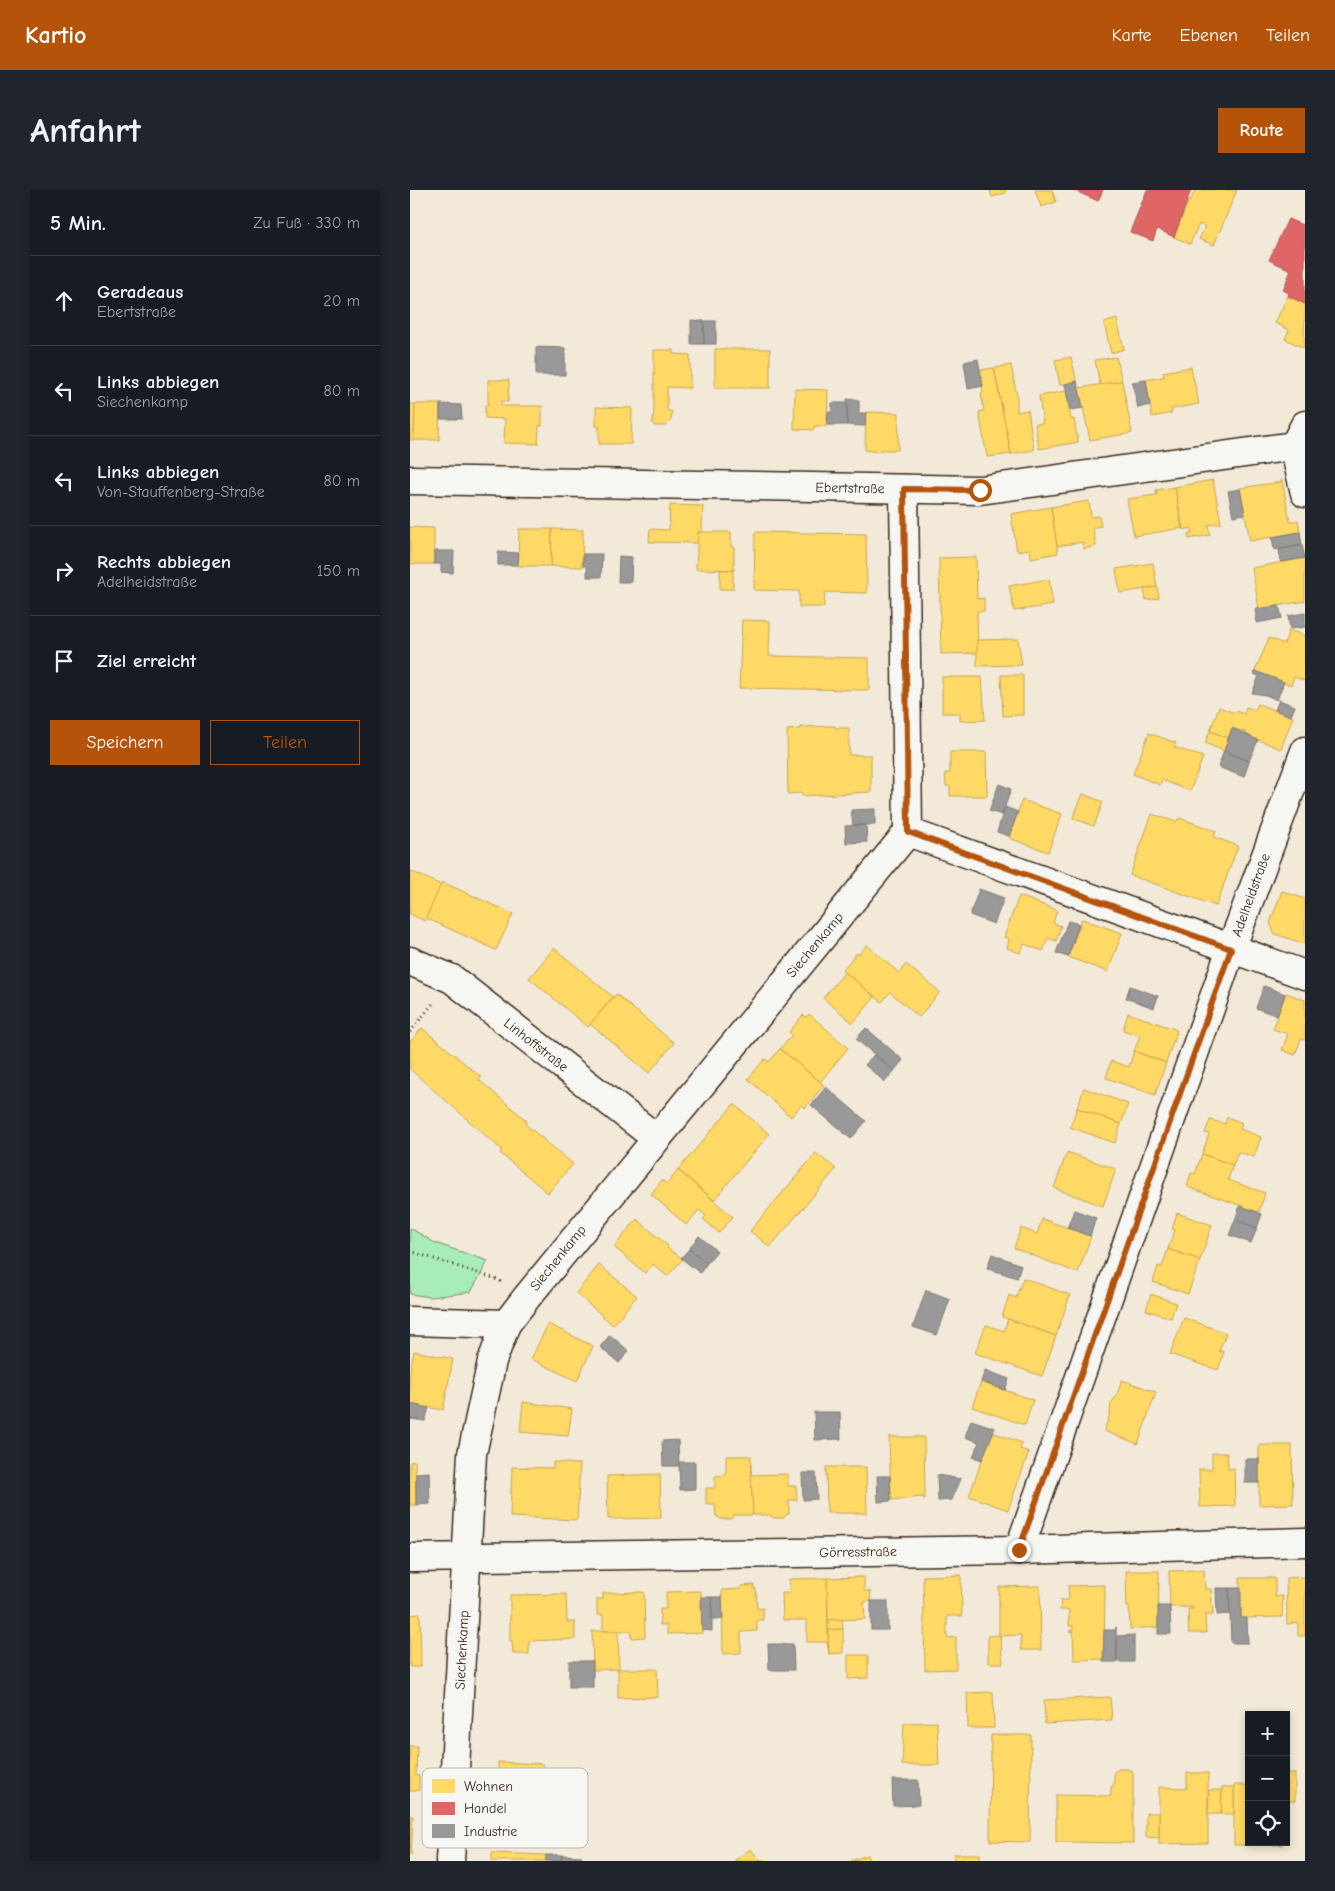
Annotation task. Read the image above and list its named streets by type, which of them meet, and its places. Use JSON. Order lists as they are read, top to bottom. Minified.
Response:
{"streets":{"street":["Ebertstraße","Adelheidstraße","Siechenkamp","Linhoffstraße","Görresstraße"]},"crossings":[["Adelheidstraße","Görresstraße"],["Siechenkamp","Linhoffstraße"],["Siechenkamp","Görresstraße"]],"legend":["Wohnen","Handel","Industrie"],"page":{"header":"Kartio","nav":["Karte","Ebenen","Teilen"],"buttons":["Route",["Speichern","Teilen"]],"title":"Anfahrt","heading":["5 Min.","Zu Fuß · 330 m"],"list":[["Geradeaus","Ebertstraße","20 m"],["Links abbiegen","Siechenkamp","80 m"],["Links abbiegen","Von-Stauffenberg-Straße","80 m"],["Rechts abbiegen","Adelheidstraße","150 m"],"Ziel erreicht"],"map_buttons":["+","−"]}}
